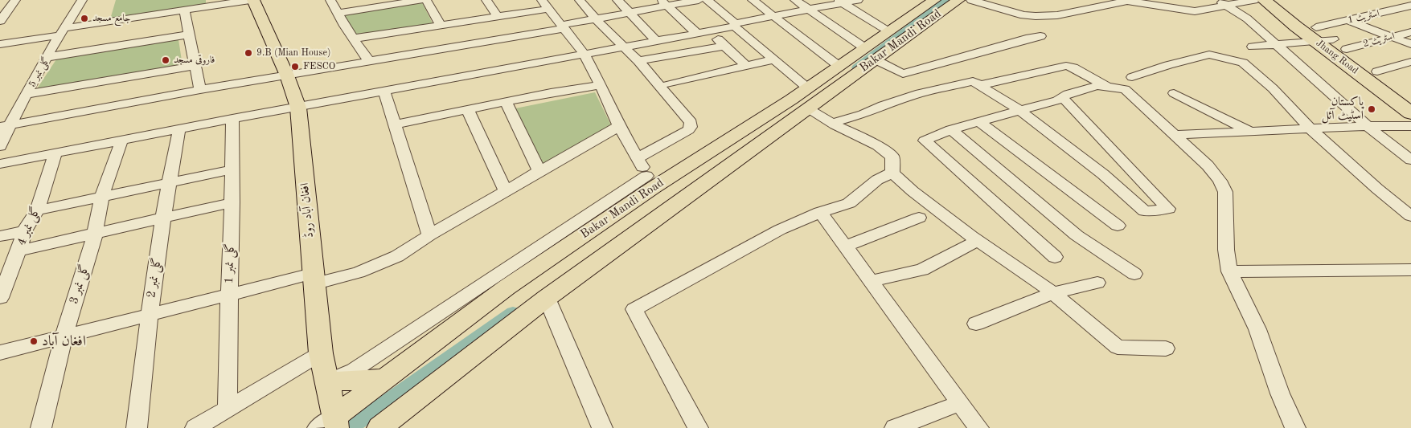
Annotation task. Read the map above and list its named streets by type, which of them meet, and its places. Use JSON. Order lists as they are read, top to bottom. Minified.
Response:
{"streets":{"highway":["Jhang Road"],"main road":["Bakar Mandi Road","افغان آباد روڈ"],"street":["اسٹریٹ 1","اسٹریٹ 2","گلی نمبر 5","گلی نمبر 4","گلی نمبر 1","گلی نمبر 2","گلی نمبر 3"]},"crossings":[["اسٹریٹ 1","Jhang Road"],["اسٹریٹ 2","Jhang Road"],["Bakar Mandi Road","افغان آباد روڈ"]],"places":["جامع مسجد","9.B (Mian House)","فاروقی مسجد","FESCO","پاکستان اسٹیٹ آئل","افغان آباد"]}
